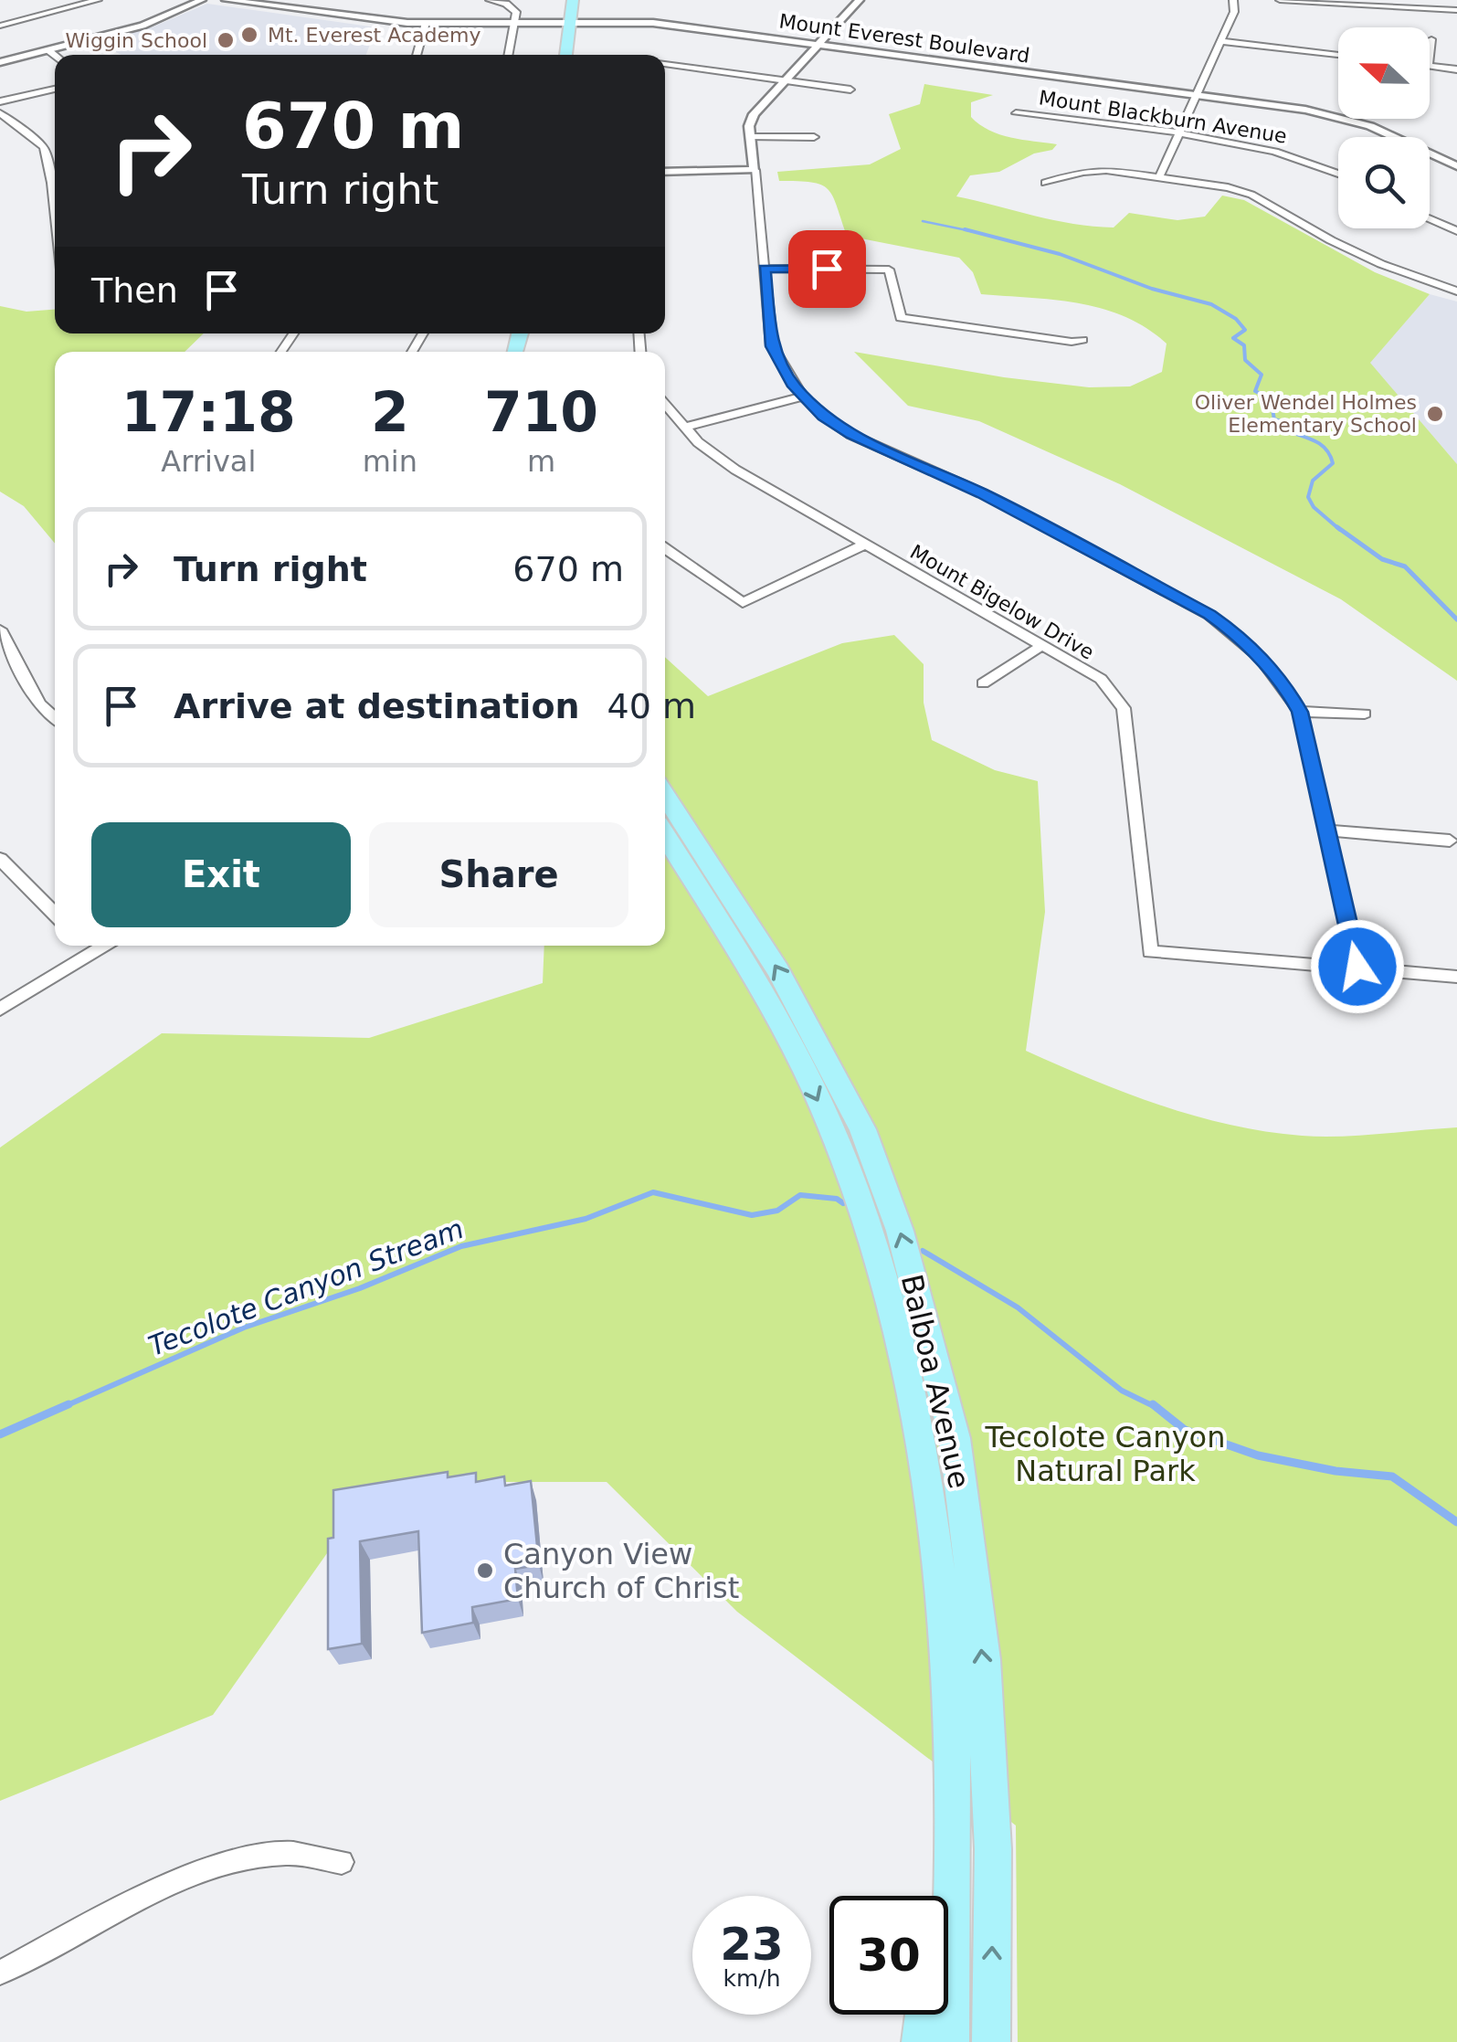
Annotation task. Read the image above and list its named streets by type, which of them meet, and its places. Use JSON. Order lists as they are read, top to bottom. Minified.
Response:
{"streets":{"main road":["Balboa Avenue"],"street":["Mount Everest Boulevard","Mount Blackburn Avenue","Mount Bigelow Drive"]},"water":["Tecolote Canyon Stream"],"parks":["Tecolote Canyon Natural Park"],"places":["Mt. Everest Academy","Wiggin School","Oliver Wendel Holmes Elementary School","Canyon View Church of Christ"],"north":"left","page":{"turn":["670 m","Turn right"],"then":"Then","eta":["17:18","Arrival","2","min","710","m"],"list":[{"name":"Turn right","value":"670 m"},{"name":"Arrive at destination","value":"40 m"}],"buttons":["Exit","Share"],"speed":"23 km/h","limit":"30"}}
